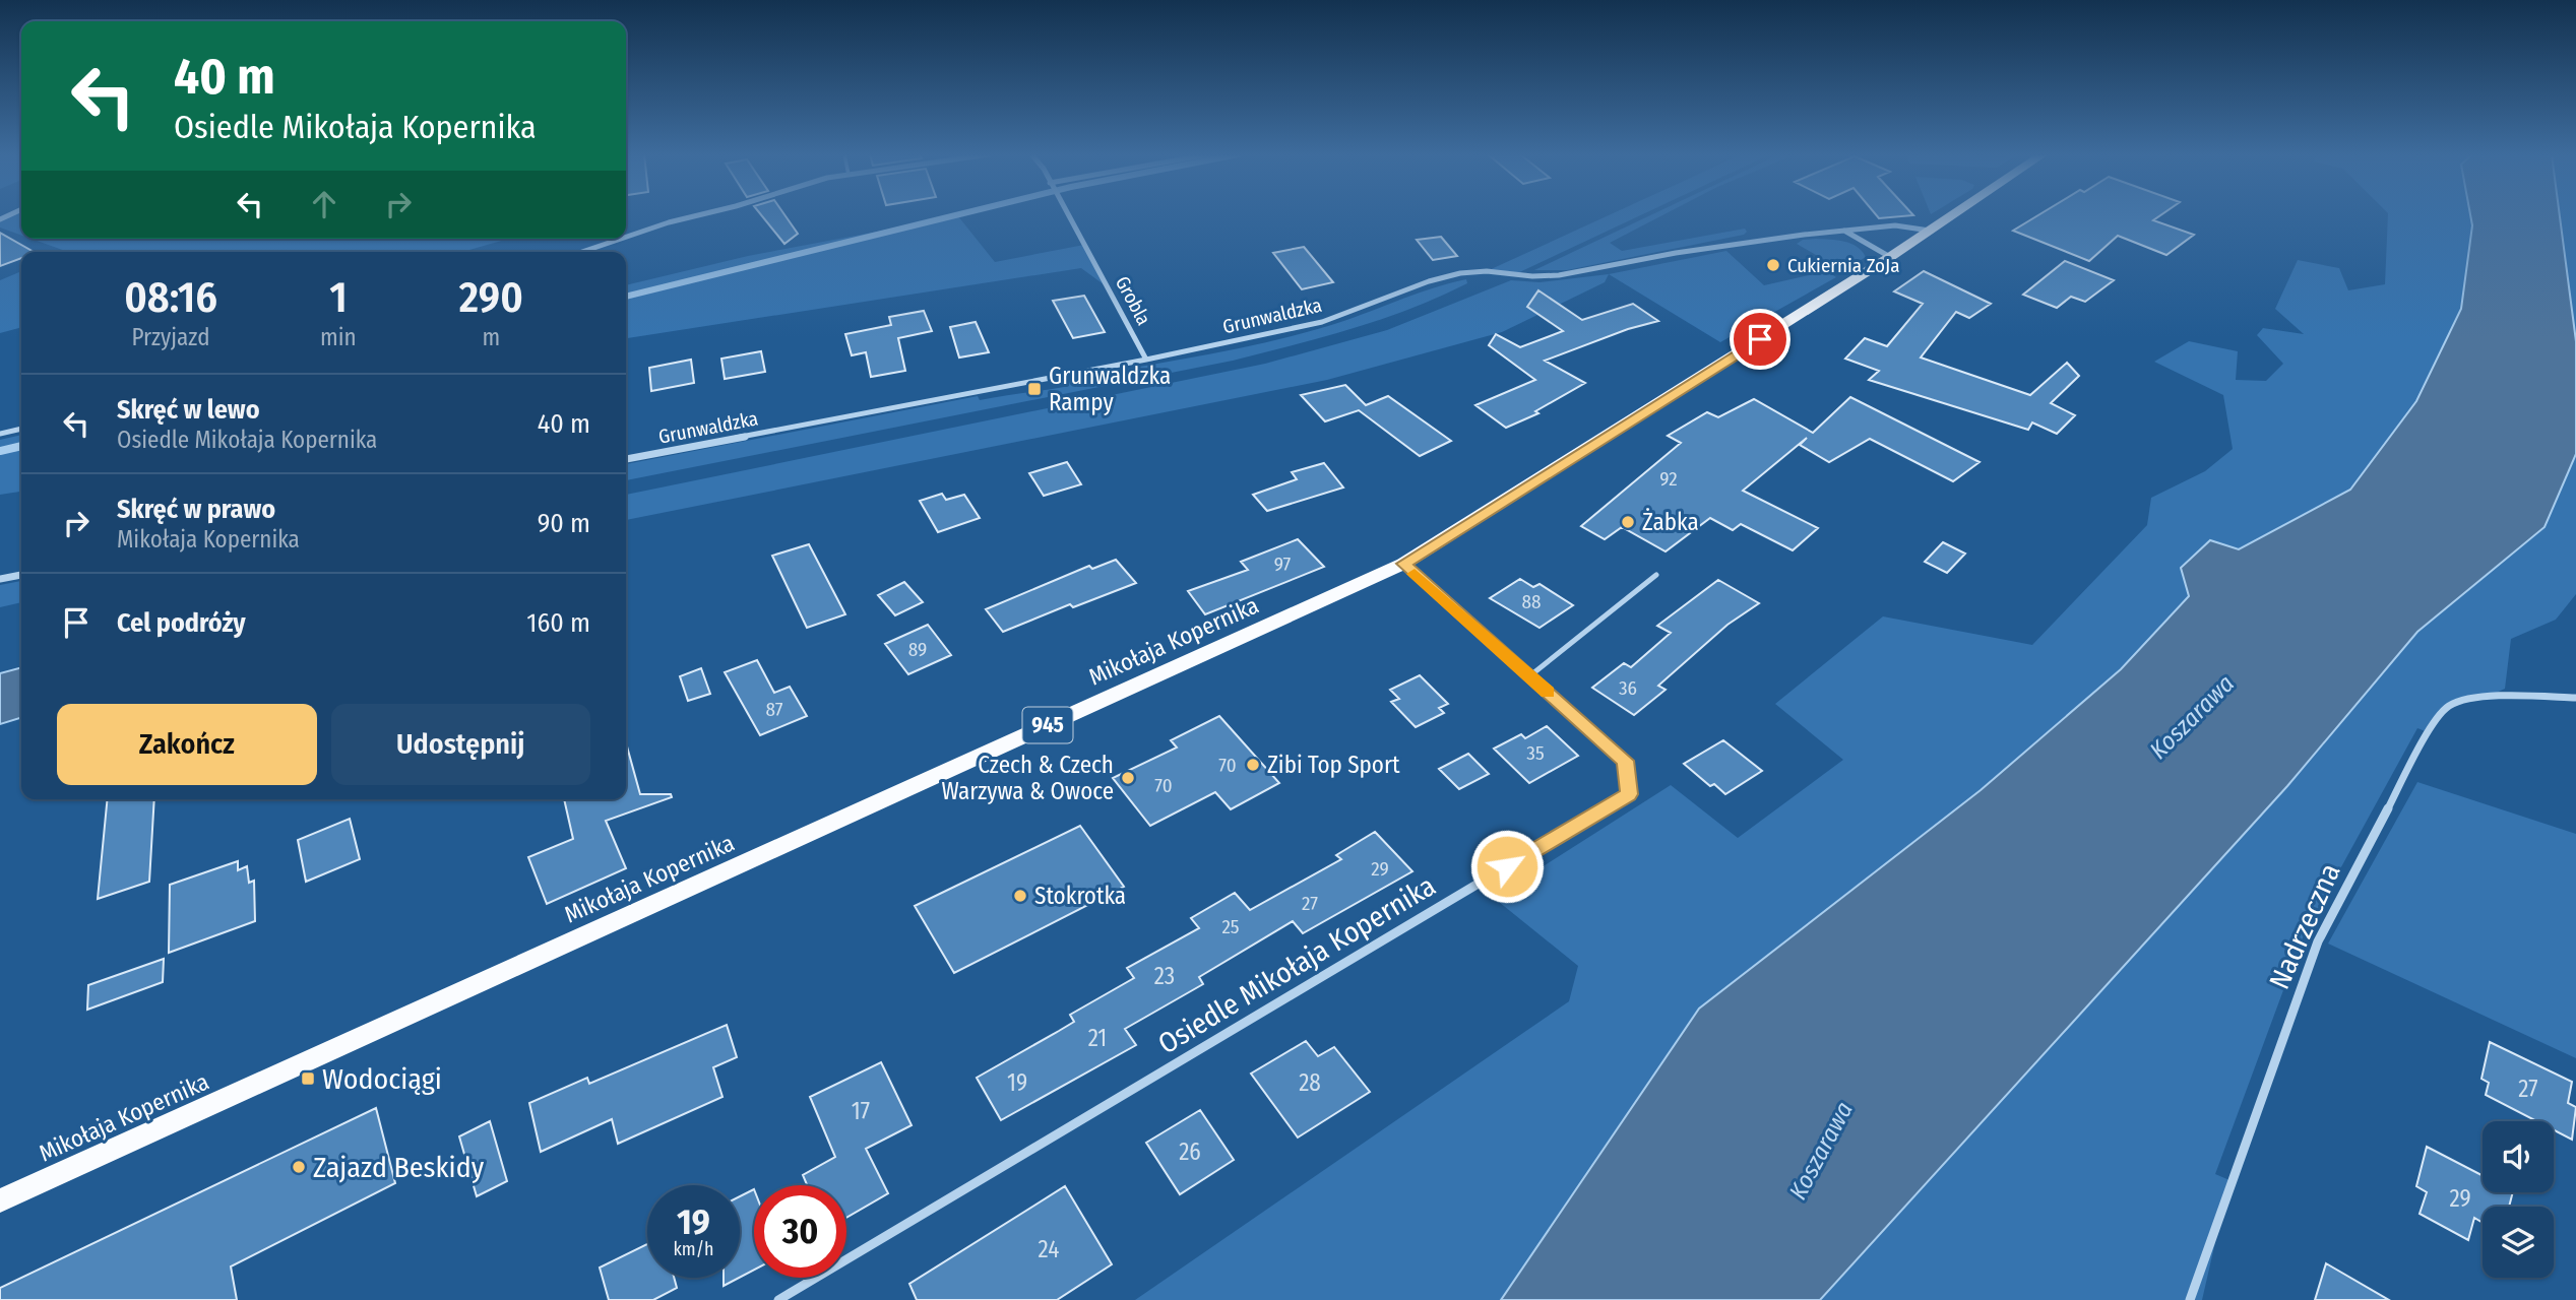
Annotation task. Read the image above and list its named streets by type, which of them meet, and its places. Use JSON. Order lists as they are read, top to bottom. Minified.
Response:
{"streets":{"main road":["Mikołaja Kopernika","945"],"street":["Grobla","Grunwaldzka","Nadrzeczna","Osiedle Mikołaja Kopernika"]},"crossings":[["Grobla","Grunwaldzka"],["Grunwaldzka","Mikołaja Kopernika"],["Mikołaja Kopernika","Osiedle Mikołaja Kopernika"]],"water":["Koszarawa"],"places":{"other":["Cukiernia ZoJa","Żabka","Zibi Top Sport","Czech & Czech Warzywa & Owoce","Stokrotka","Zajazd Beskidy"],"transit":["Grunwaldzka Rampy","Wodociągi"]},"house_numbers":["92","97","88","89","36","87","35","70","70","29","27","25","23","21","19","28","27","17","26","29","24"],"page":{"turn":["40 m","Osiedle Mikołaja Kopernika"],"eta":["08:16","Przyjazd","1","min","290","m"],"list":[{"name":"Skręć w lewo","note":"Osiedle Mikołaja Kopernika","value":"40 m"},{"name":"Skręć w prawo","note":"Mikołaja Kopernika","value":"90 m"},{"name":"Cel podróży","value":"160 m"}],"buttons":["Zakończ","Udostępnij"],"speed":"19 km/h","limit":"30"}}
